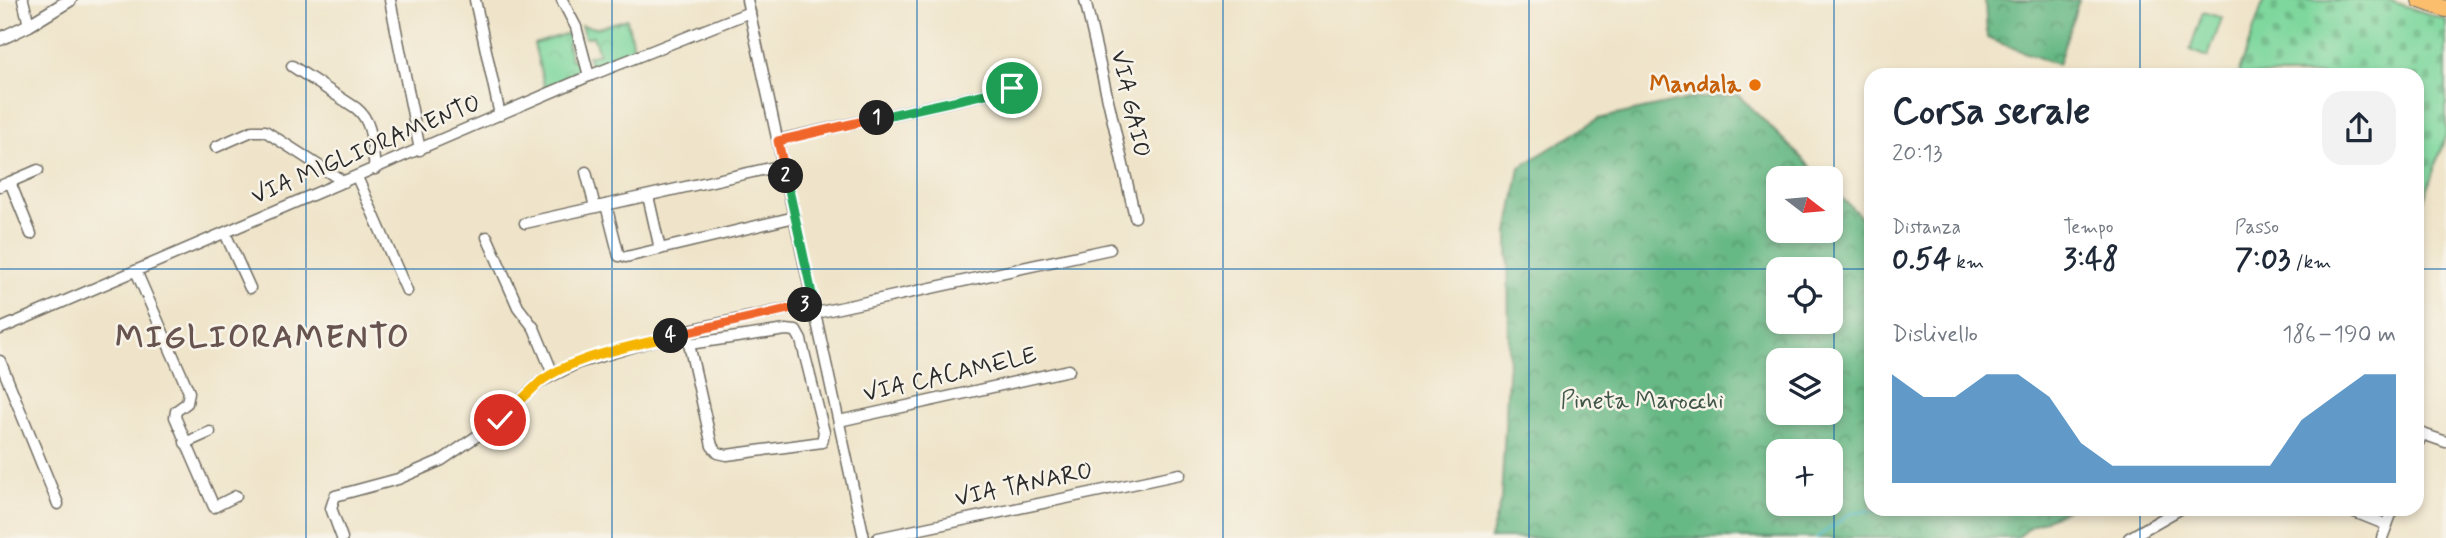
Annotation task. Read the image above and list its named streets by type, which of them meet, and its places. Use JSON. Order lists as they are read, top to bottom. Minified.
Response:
{"streets":{"street":["VIA GAIO","VIA MIGLIORAMENTO","VIA CACAMELE","VIA TANARO"]},"districts":["MIGLIORAMENTO"],"parks":["Pineta Marocchi"],"places":["Mandala"],"north":"right","page":{"heading":["Corsa serale","20:13"],"pins":["1","2","3","4"],"map_buttons":"+","stats":[["Distanza","0.54 km"],["Tempo","3:48"],["Passo","7:03 /km"]],"chart":["Dislivello","186–190 m"]}}
